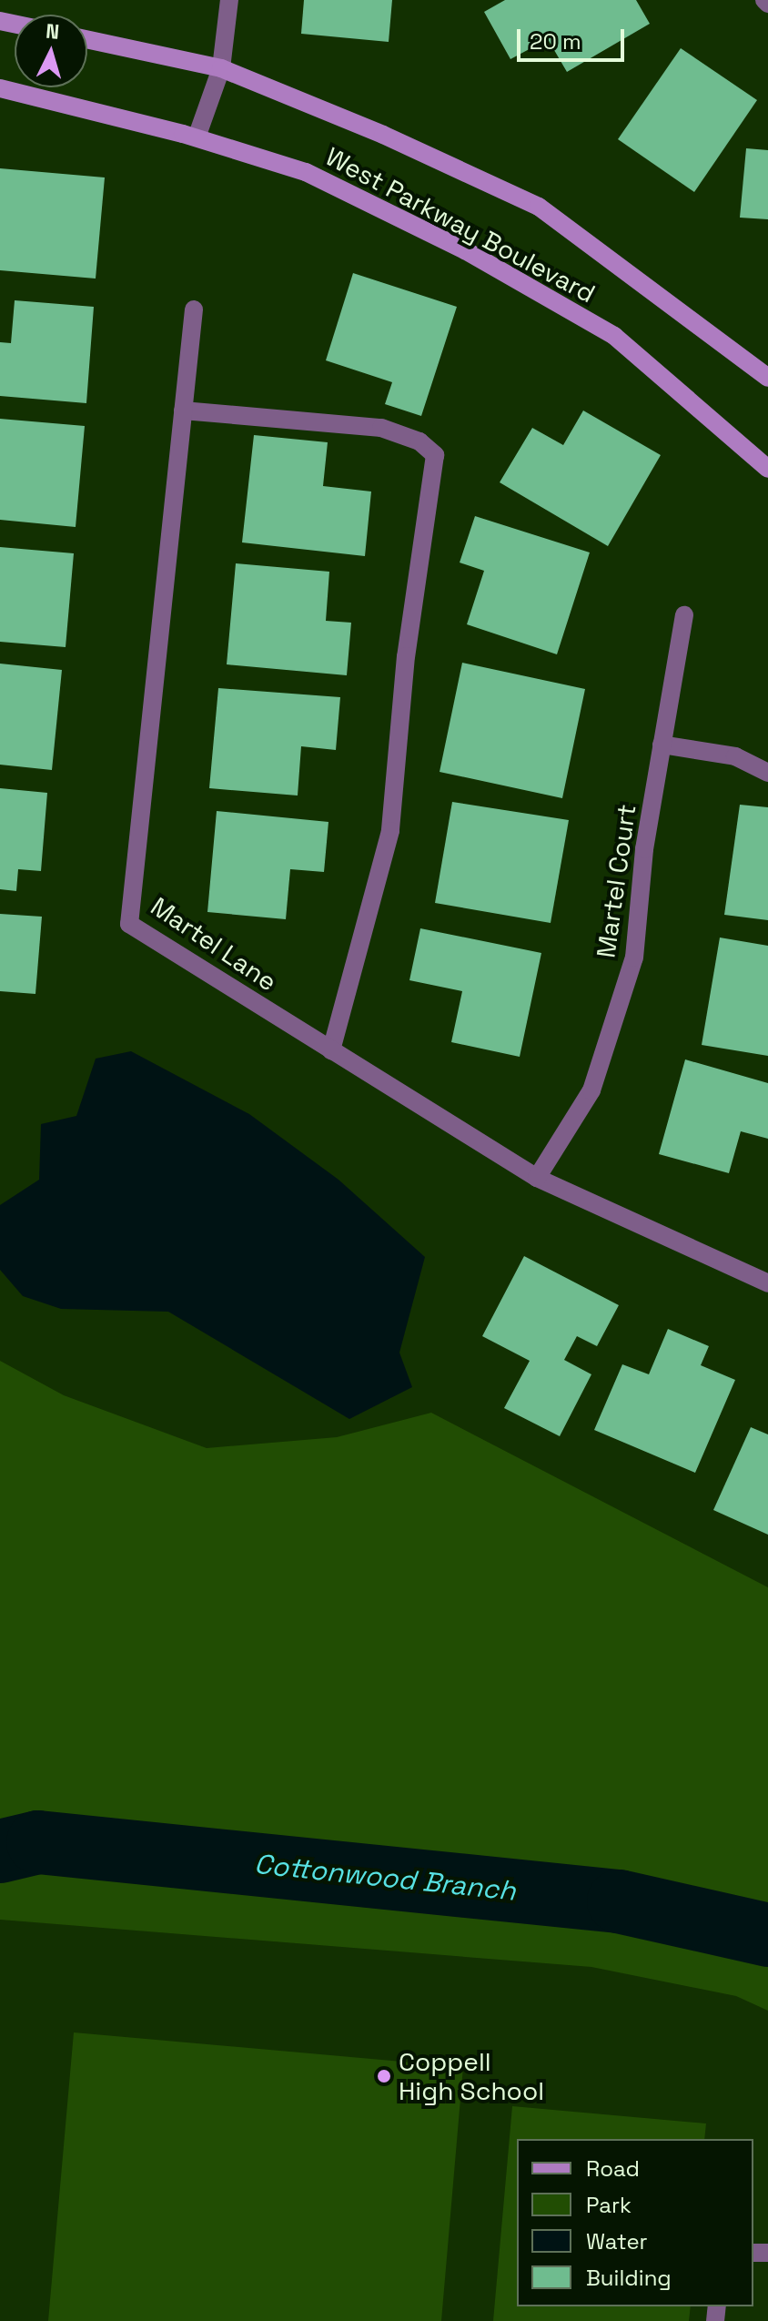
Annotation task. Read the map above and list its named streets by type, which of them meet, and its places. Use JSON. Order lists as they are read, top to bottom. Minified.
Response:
{"streets":{"street":["West Parkway Boulevard","Martel Court","Martel Lane"]},"crossings":[["Martel Court","Martel Lane"]],"water":["Cottonwood Branch"],"places":["Coppell High School"],"legend":["Road","Park","Water","Building"],"scale_bar":"20 m","north":"top"}
